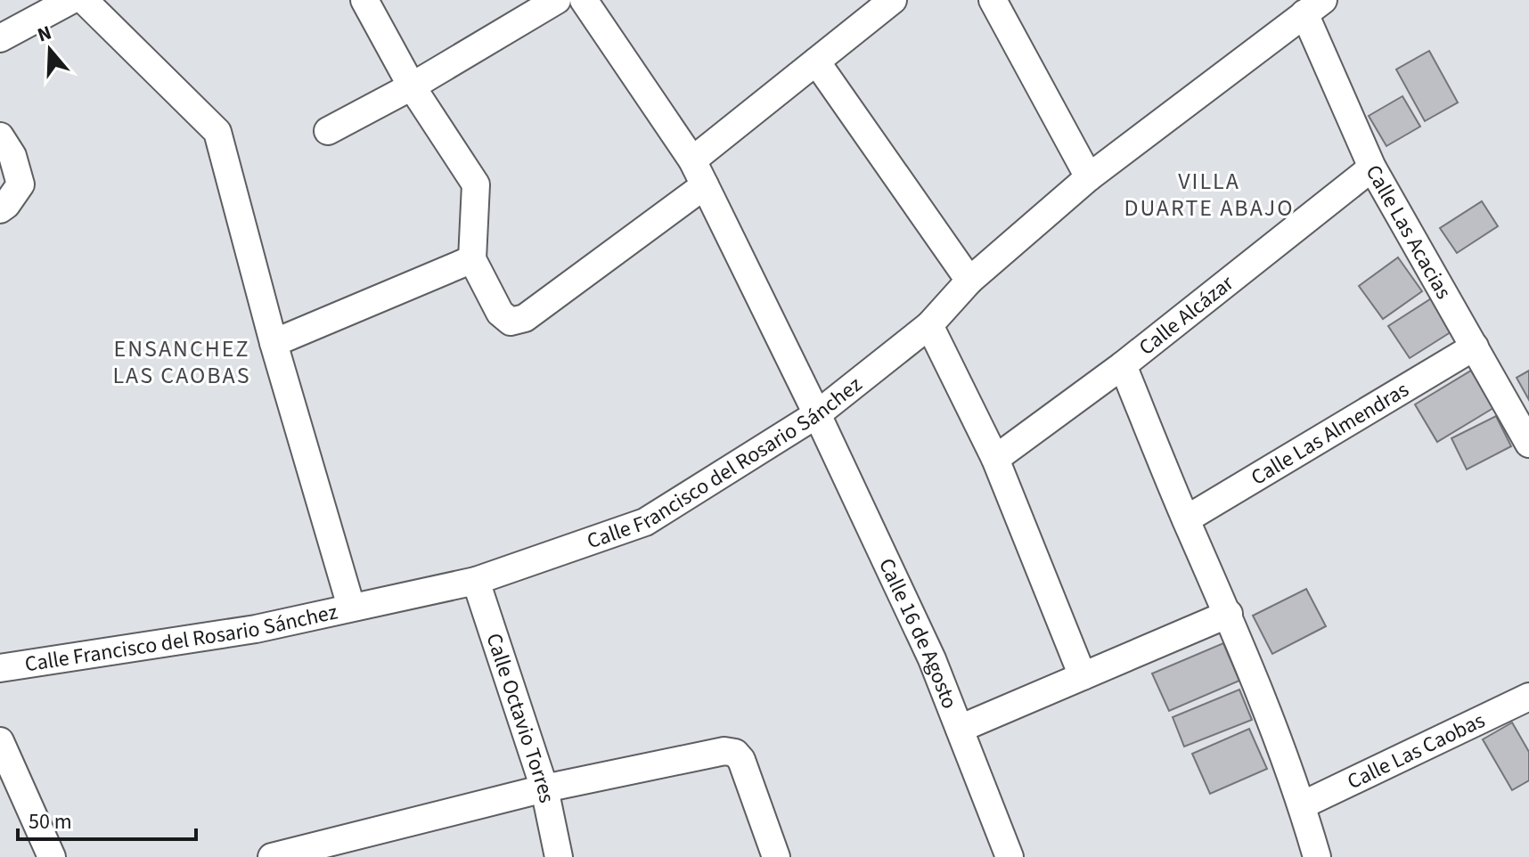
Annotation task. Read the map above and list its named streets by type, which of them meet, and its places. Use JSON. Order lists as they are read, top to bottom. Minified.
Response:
{"streets":{"street":["Calle Las Acacias","Calle Alcázar","Calle Las Almendras","Calle Francisco del Rosario Sánchez","Calle 16 de Agosto","Calle Octavio Torres","Calle Las Caobas"]},"crossings":[["Calle Las Acacias","Calle Alcázar"],["Calle Las Acacias","Calle Las Almendras"],["Calle Las Acacias","Calle Francisco del Rosario Sánchez"],["Calle Francisco del Rosario Sánchez","Calle 16 de Agosto"],["Calle Francisco del Rosario Sánchez","Calle Octavio Torres"]],"districts":["VILLA DUARTE ABAJO","ENSANCHEZ LAS CAOBAS"],"scale_bar":"50 m","north":"top"}
